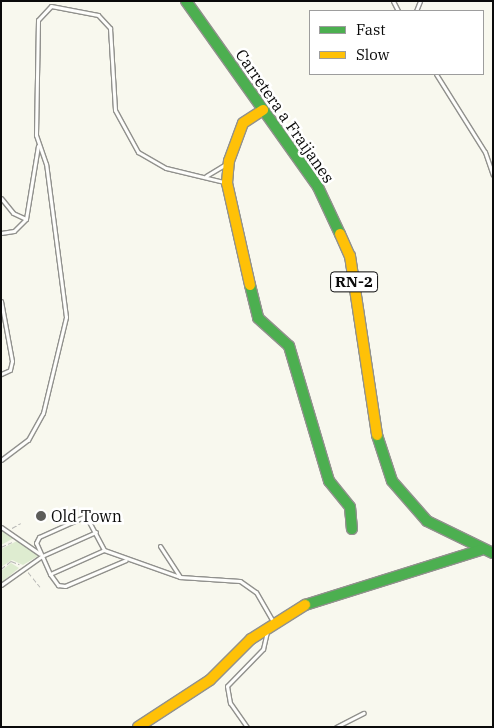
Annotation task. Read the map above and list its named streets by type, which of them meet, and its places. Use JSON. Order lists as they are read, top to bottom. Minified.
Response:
{"streets":{"street":["Carretera a Fraijanes","RN-2"]},"places":["Old Town"],"legend":["Fast","Slow"]}
